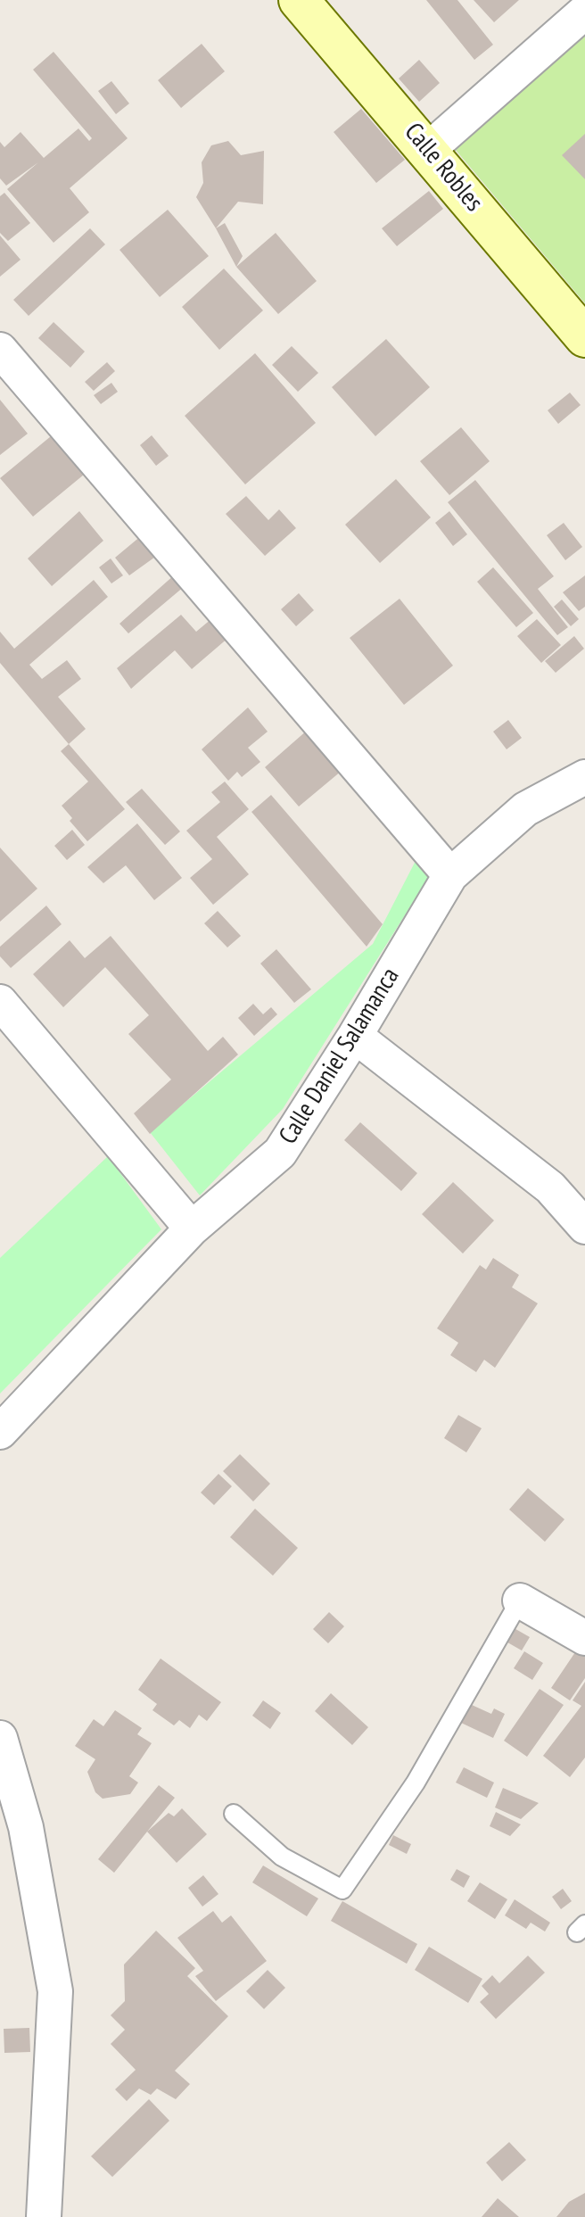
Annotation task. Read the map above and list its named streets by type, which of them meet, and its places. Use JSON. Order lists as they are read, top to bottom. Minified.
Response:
{"streets":{"street":["Calle Robles","Calle Daniel Salamanca"]}}
